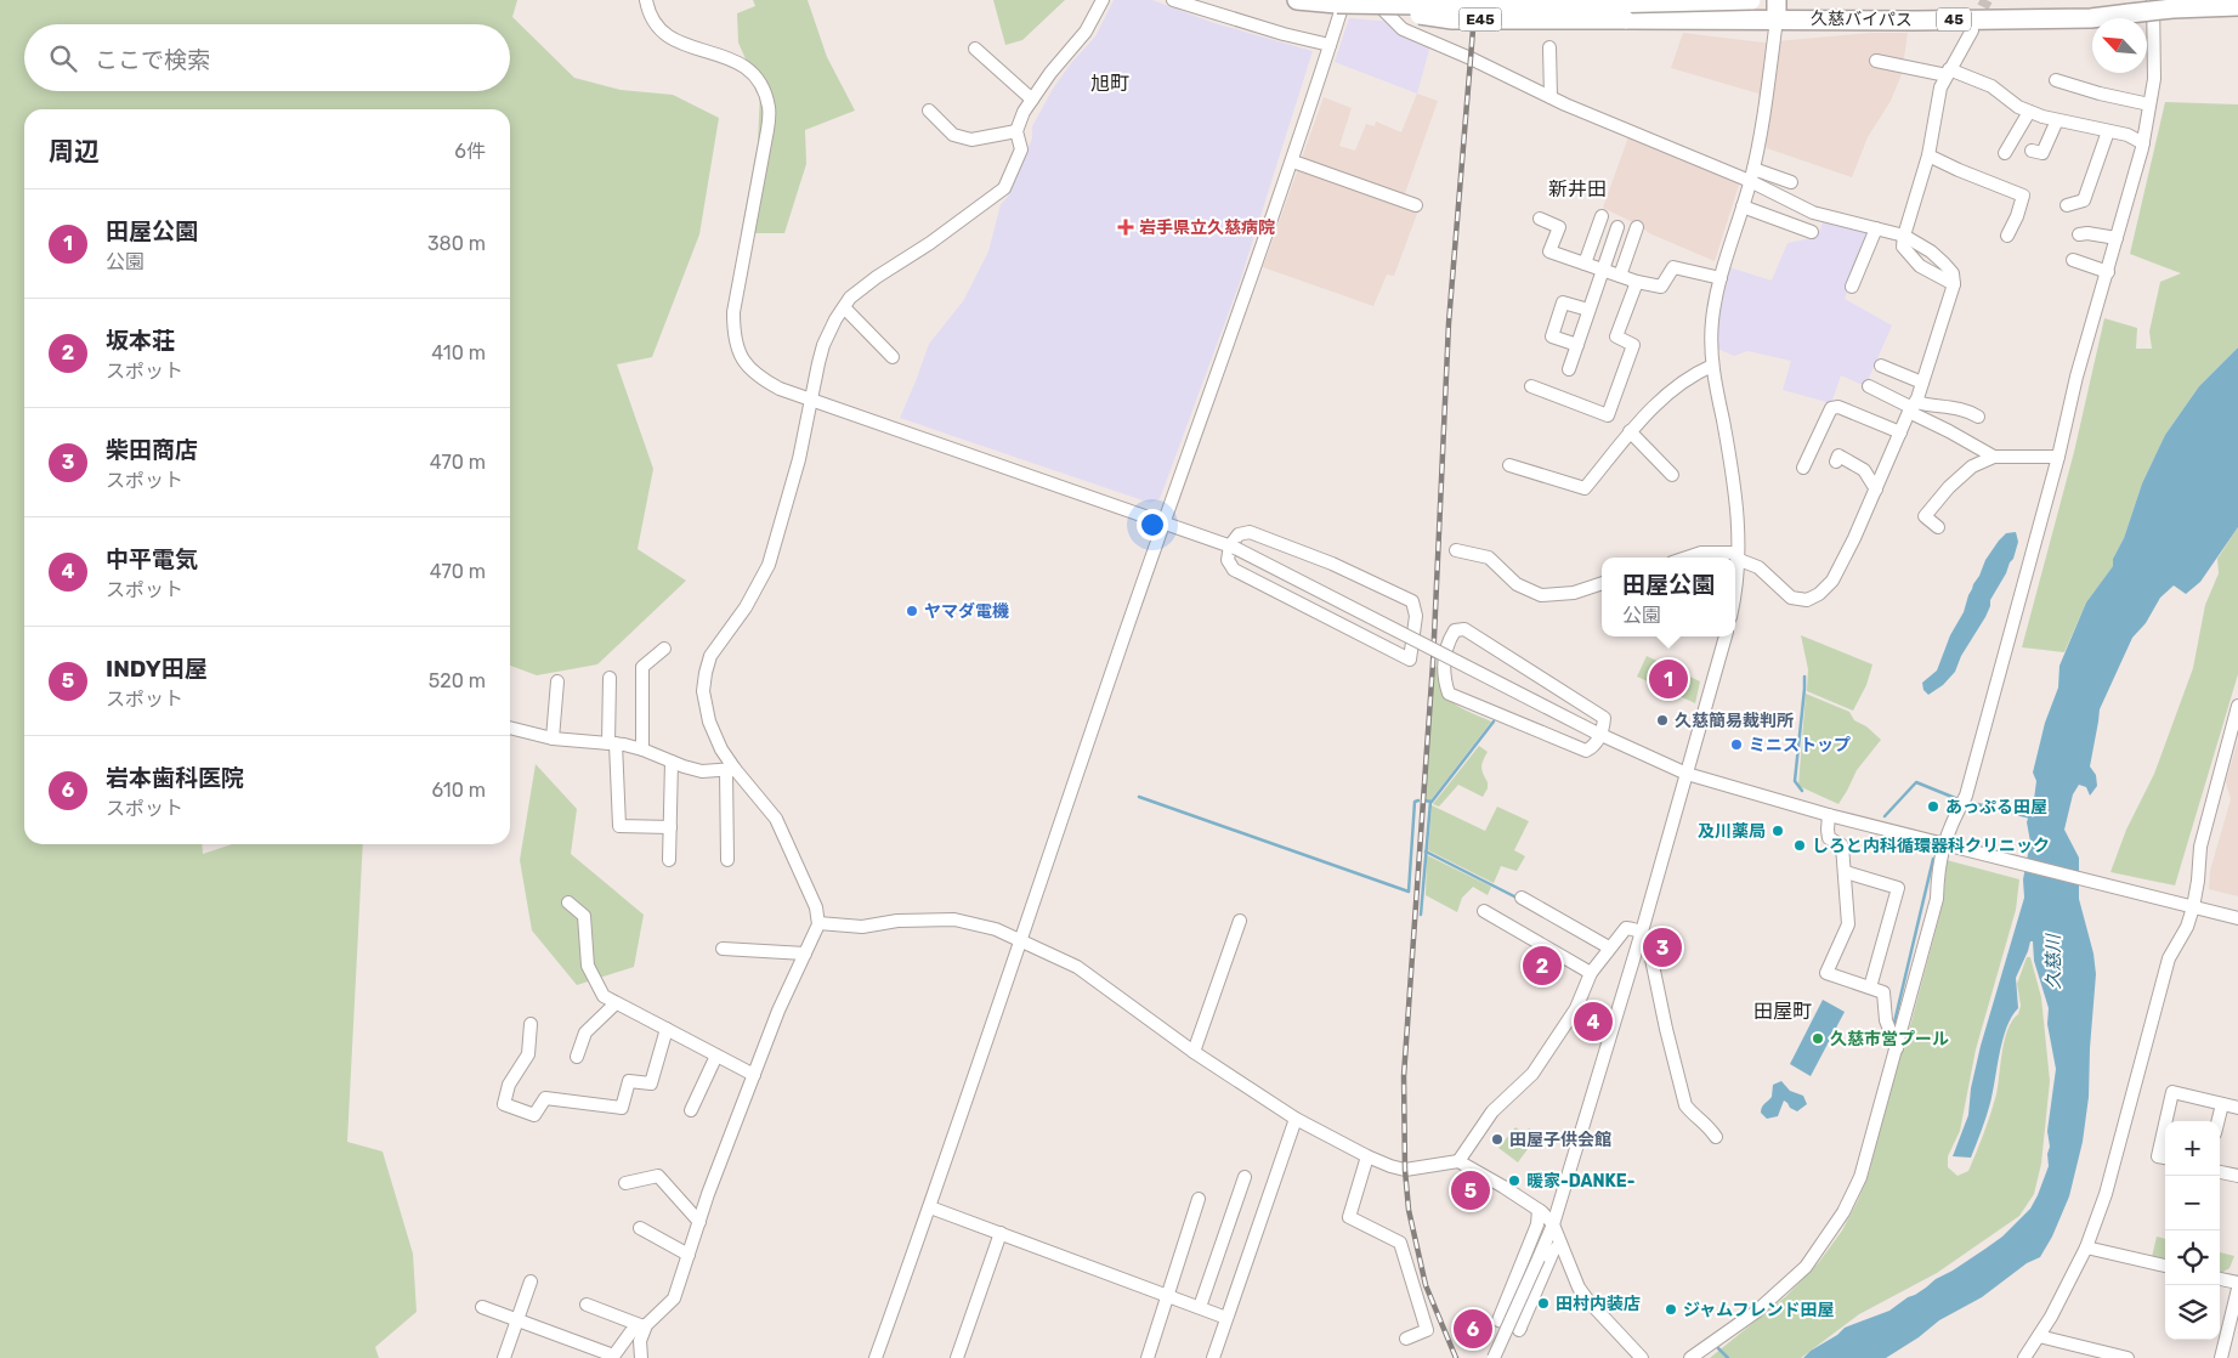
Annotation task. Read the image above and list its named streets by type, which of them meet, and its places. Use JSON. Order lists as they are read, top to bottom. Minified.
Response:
{"streets":{"highway":["E45","久慈バイパス","45"]},"crossings":[["E45","久慈バイパス"]],"districts":["旭町","新井田","田屋町"],"water":["久慈川"],"places":{"health":["岩手県立久慈病院"],"other":["ヤマダ電機","久慈簡易裁判所","ミニストップ","あっぷる田屋","及川薬局","しろと内科循環器科クリニック","久慈市営プール","田屋子供会館","暖家-DANKE-","田村内装店","ジャムフレンド田屋"]},"north":"top left","page":{"search":"ここで検索","heading":["周辺","6件"],"list":[{"mark":"1","name":"田屋公園","note":"公園","value":"380 m"},{"mark":"2","name":"坂本荘","note":"スポット","value":"410 m"},{"mark":"3","name":"柴田商店","note":"スポット","value":"470 m"},{"mark":"4","name":"中平電気","note":"スポット","value":"470 m"},{"mark":"5","name":"INDY田屋","note":"スポット","value":"520 m"},{"mark":"6","name":"岩本歯科医院","note":"スポット","value":"610 m"}],"popup":["田屋公園","公園"],"pins":["1","3","2","4","5","6"],"map_buttons":["+","−"]}}
